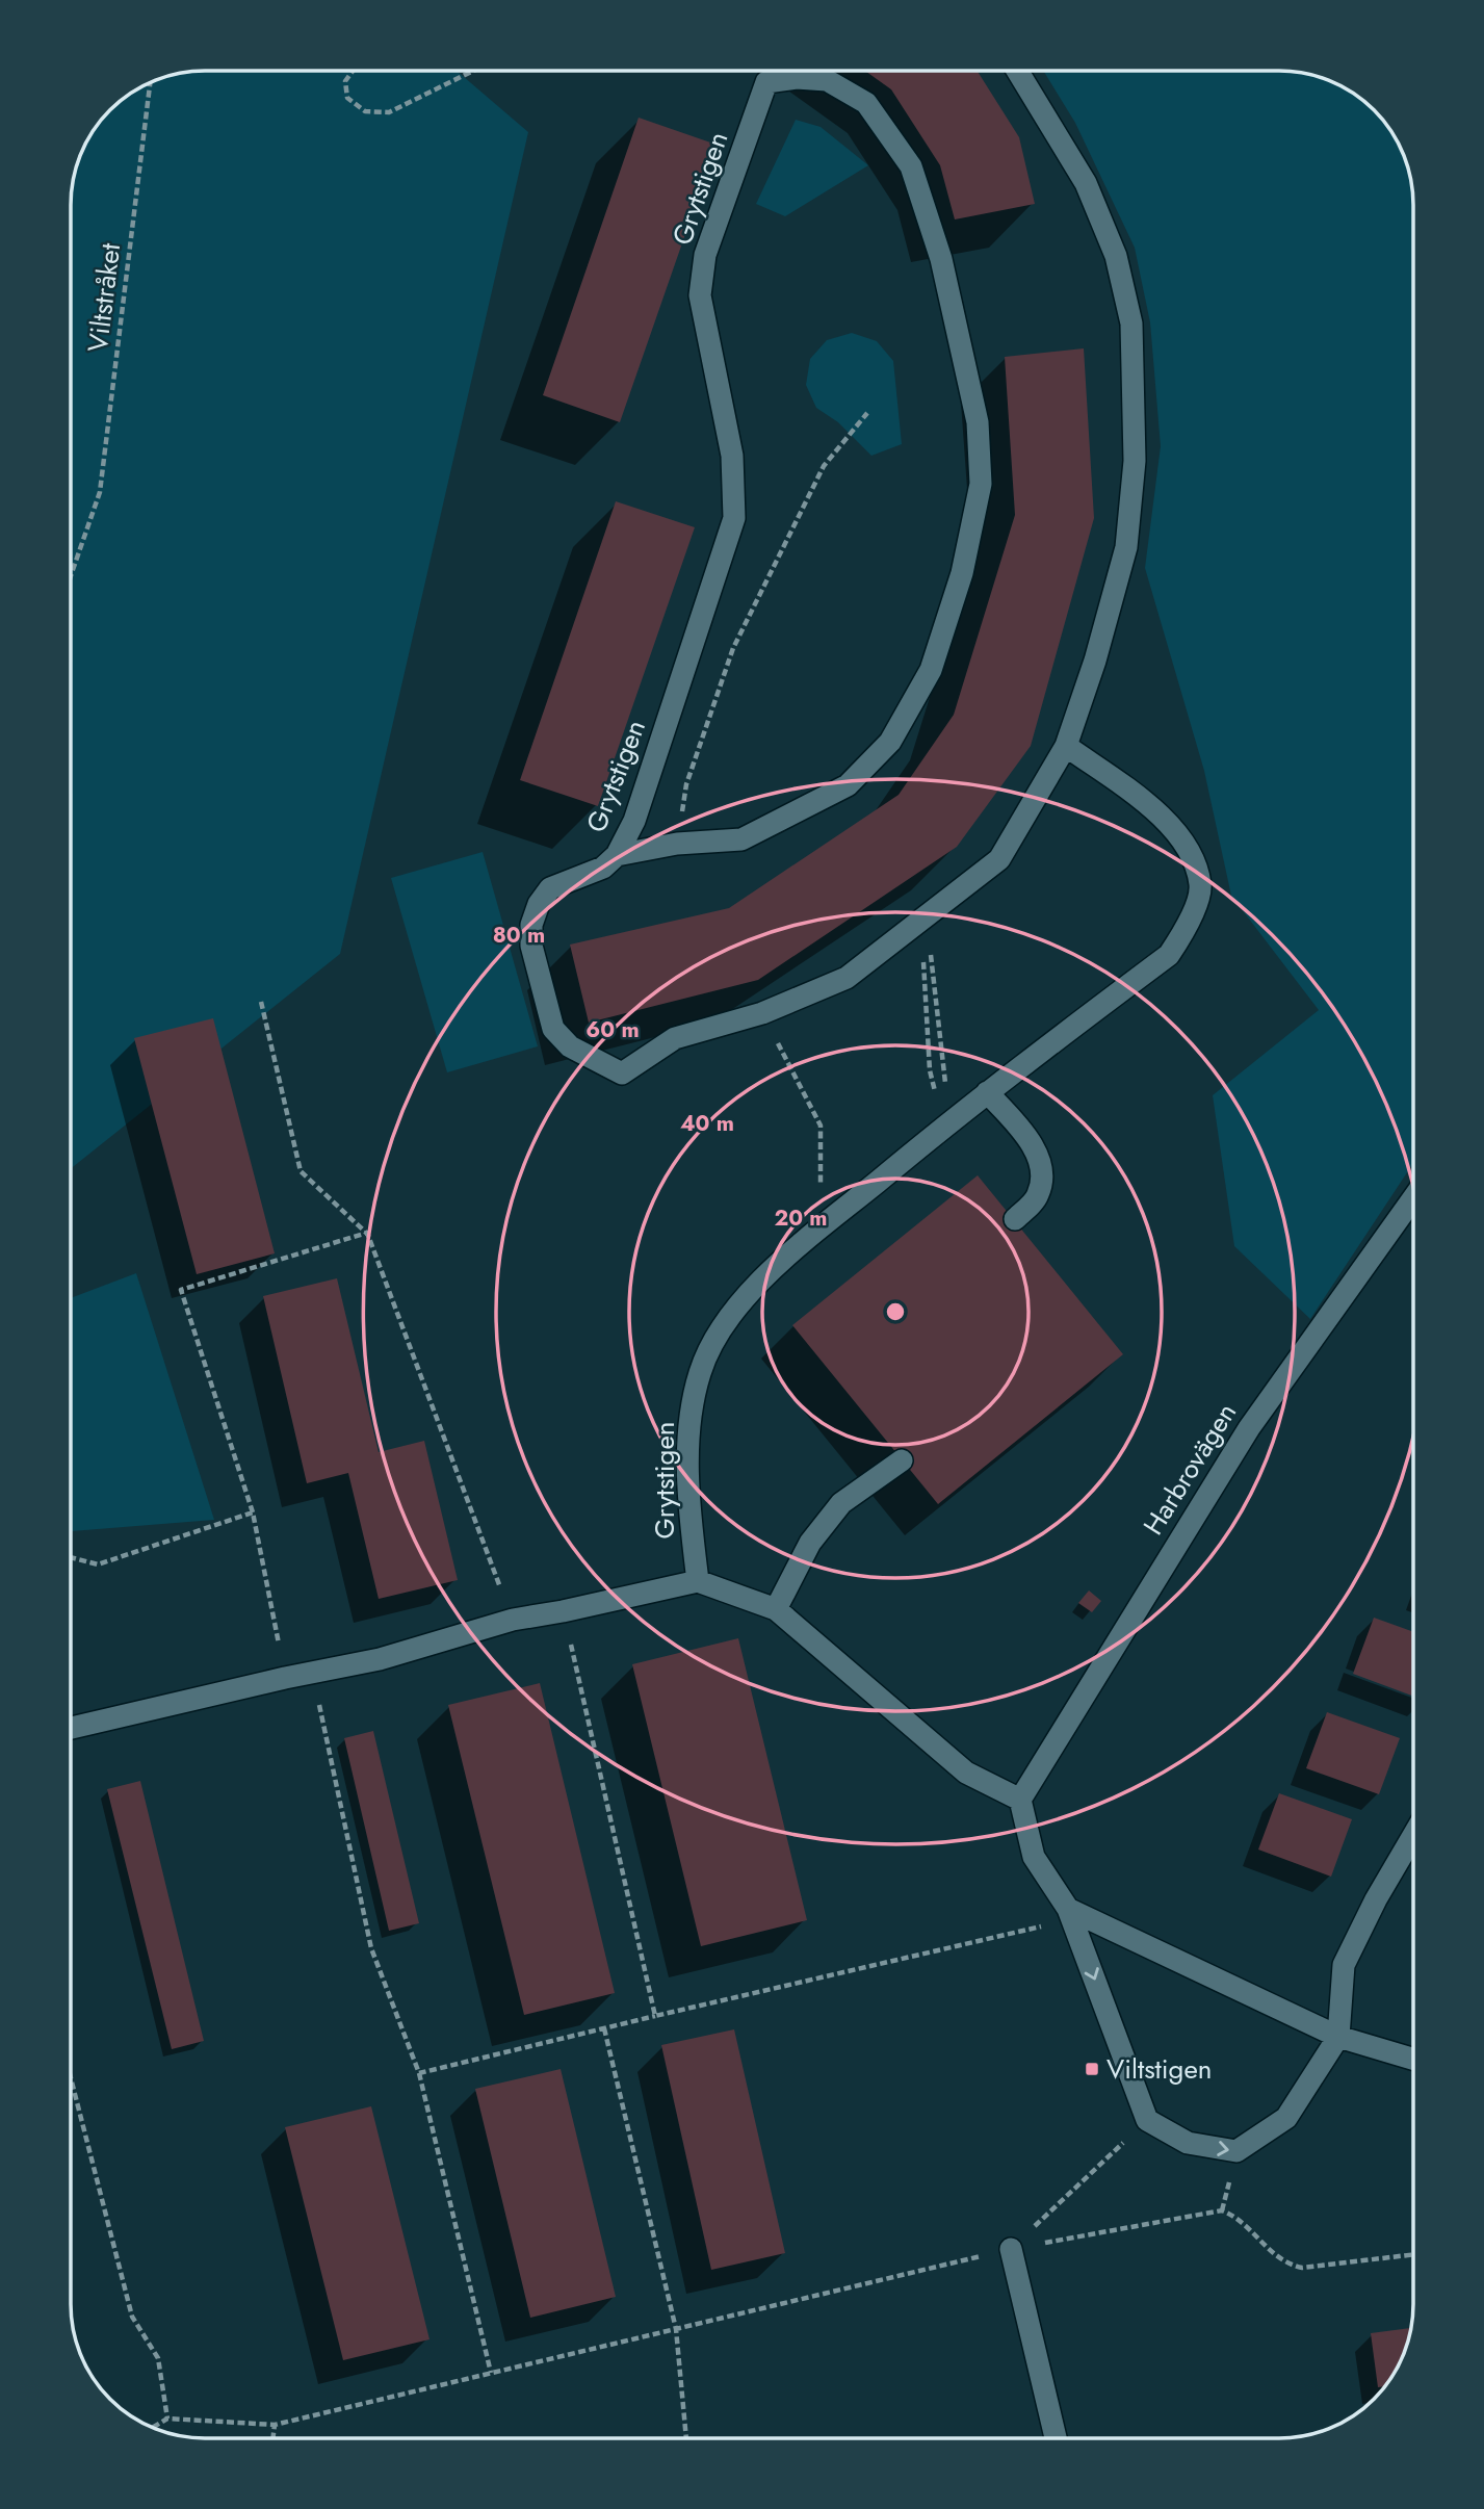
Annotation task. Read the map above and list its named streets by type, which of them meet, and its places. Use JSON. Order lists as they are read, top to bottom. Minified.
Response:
{"streets":{"street":["Grytstigen","Harbrovägen"],"path":["Viltstråket"]},"places":{"transit":["Viltstigen"]},"rings":["80 m","60 m","40 m","20 m"]}
